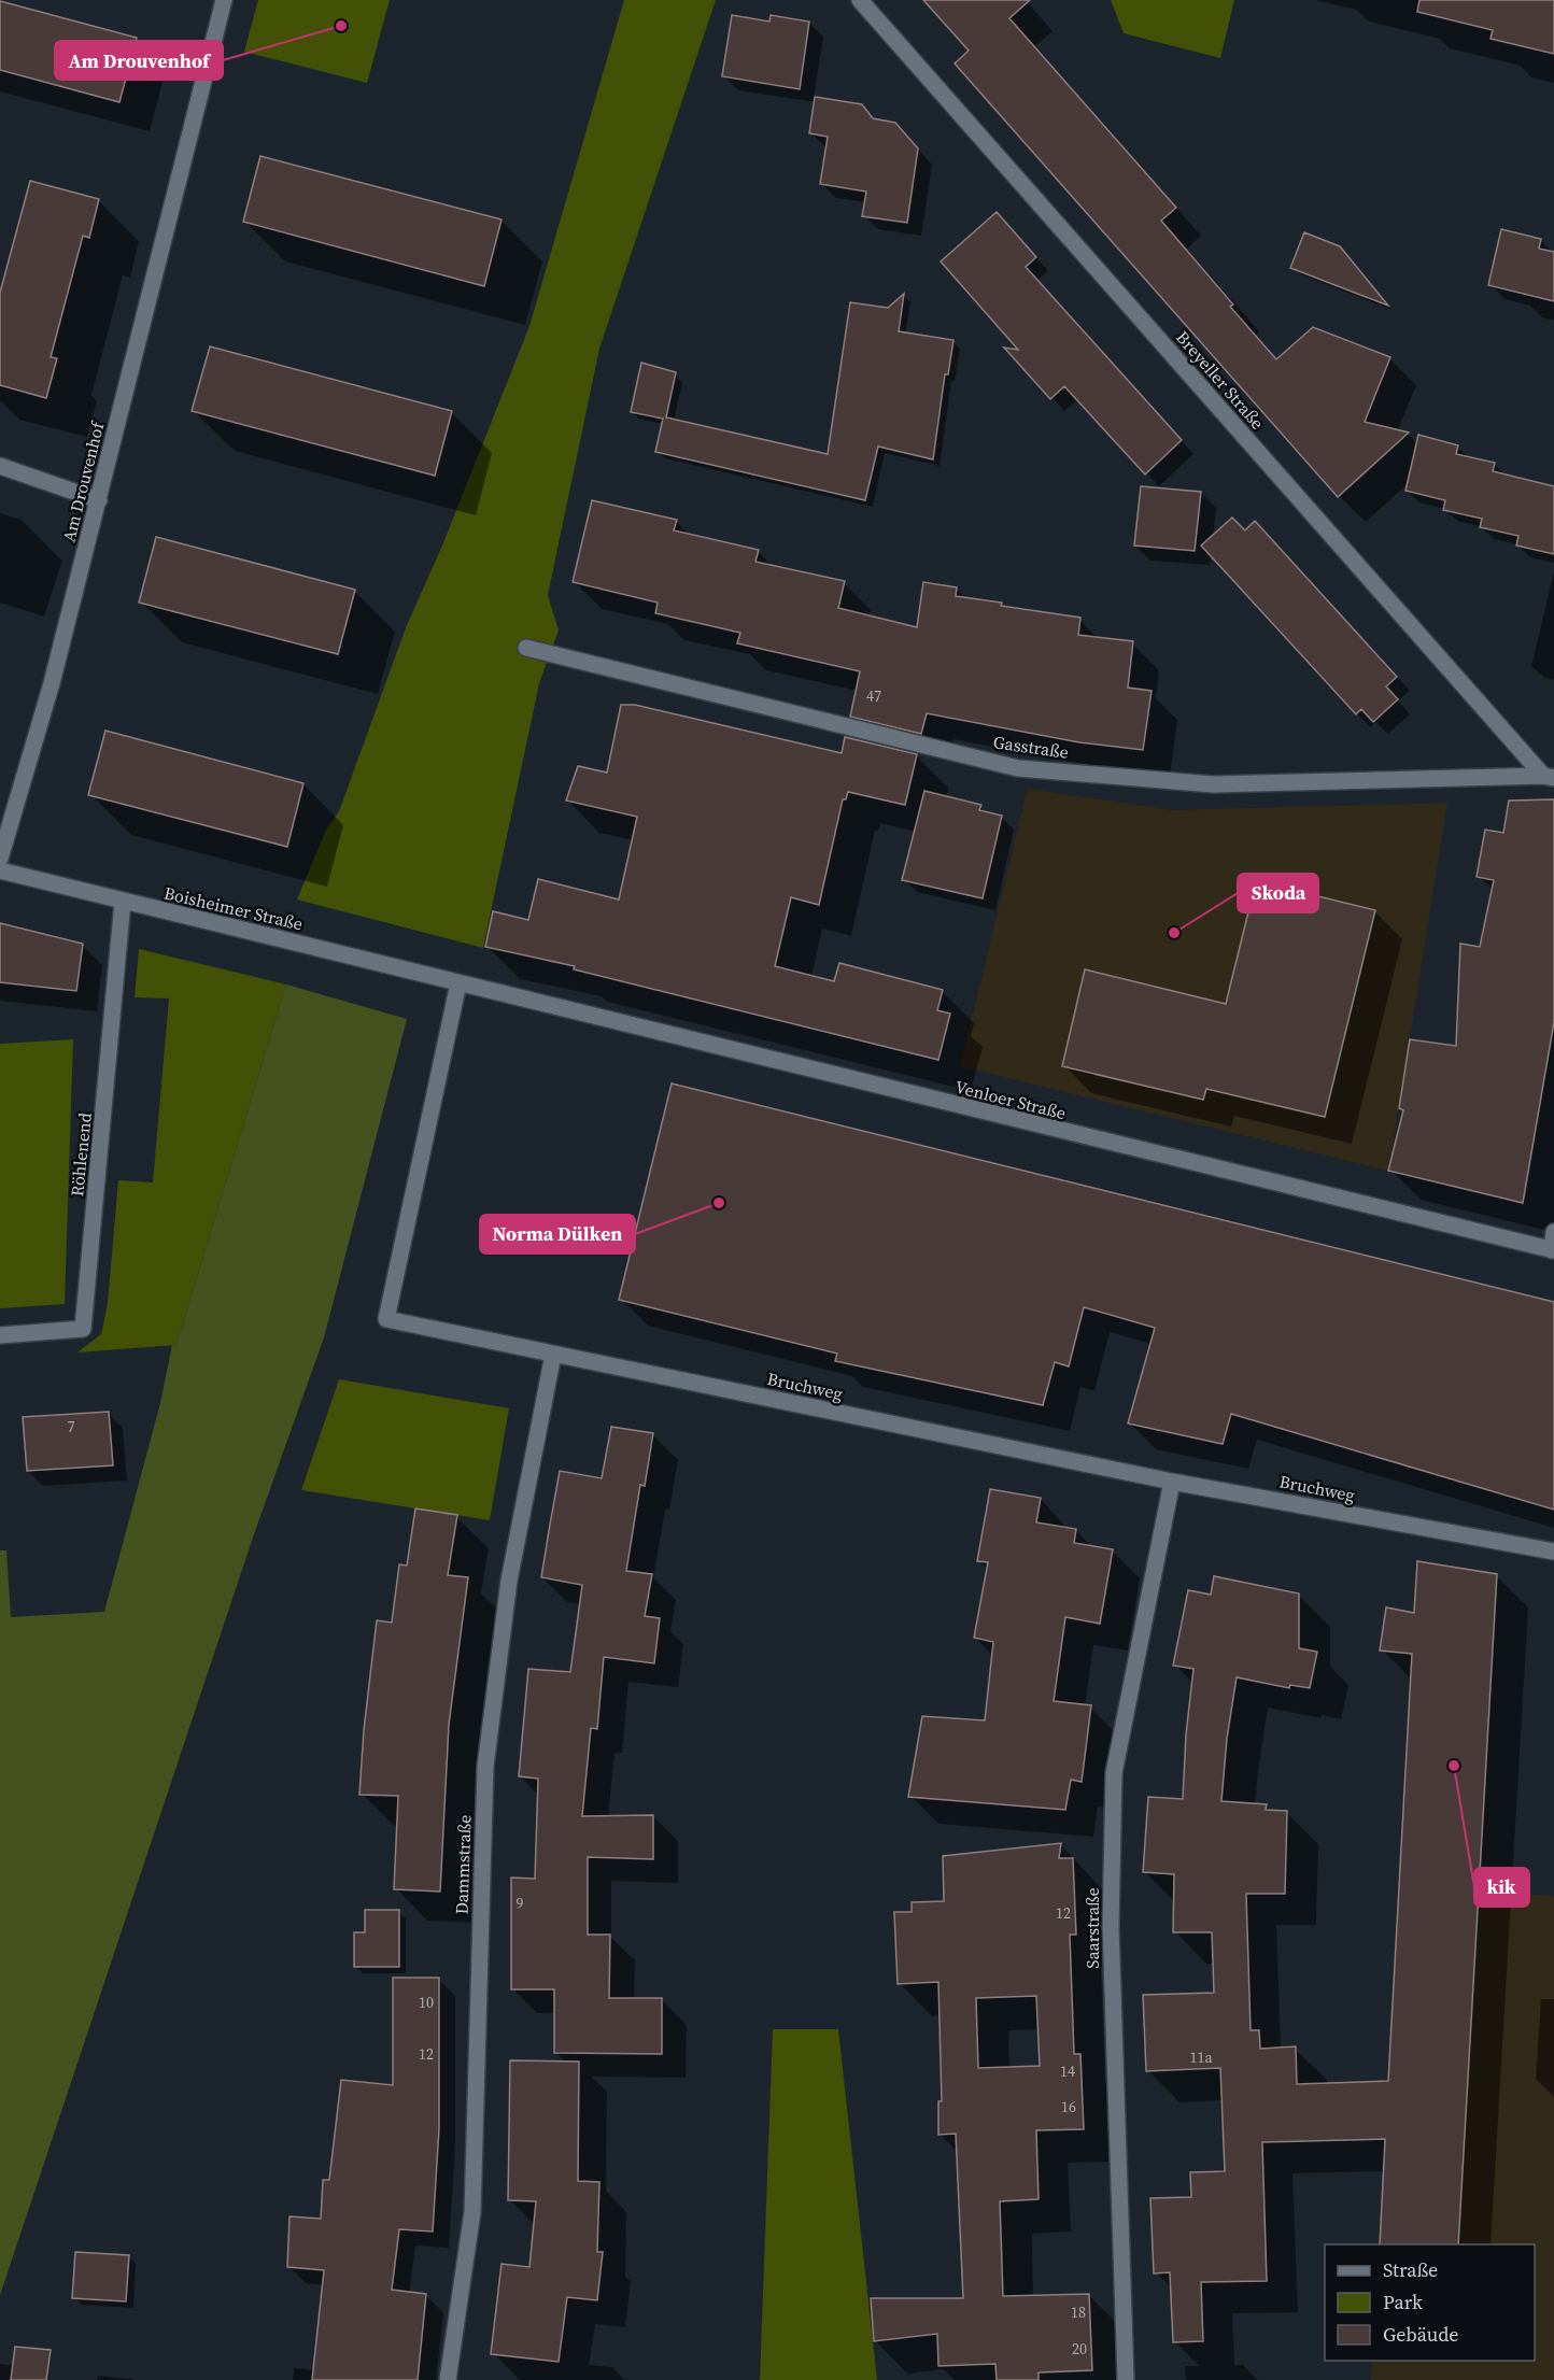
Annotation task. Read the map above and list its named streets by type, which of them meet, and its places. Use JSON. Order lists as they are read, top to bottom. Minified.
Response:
{"streets":{"street":["Breyeller Straße","Am Drouvenhof","Gasstraße","Boisheimer Straße","Venloer Straße","Röhlenend","Bruchweg","Dammstraße","Saarstraße"]},"crossings":[["Breyeller Straße","Gasstraße"],["Boisheimer Straße","Venloer Straße"],["Boisheimer Straße","Röhlenend"],["Boisheimer Straße","Bruchweg"],["Venloer Straße","Bruchweg"],["Bruchweg","Dammstraße"],["Bruchweg","Saarstraße"]],"places":["Am Drouvenhof","Skoda","Norma Dülken","kik"],"house_numbers":["47","7","9","12","10","12","11a","14","16","18","20"],"legend":["Straße","Park","Gebäude"]}
